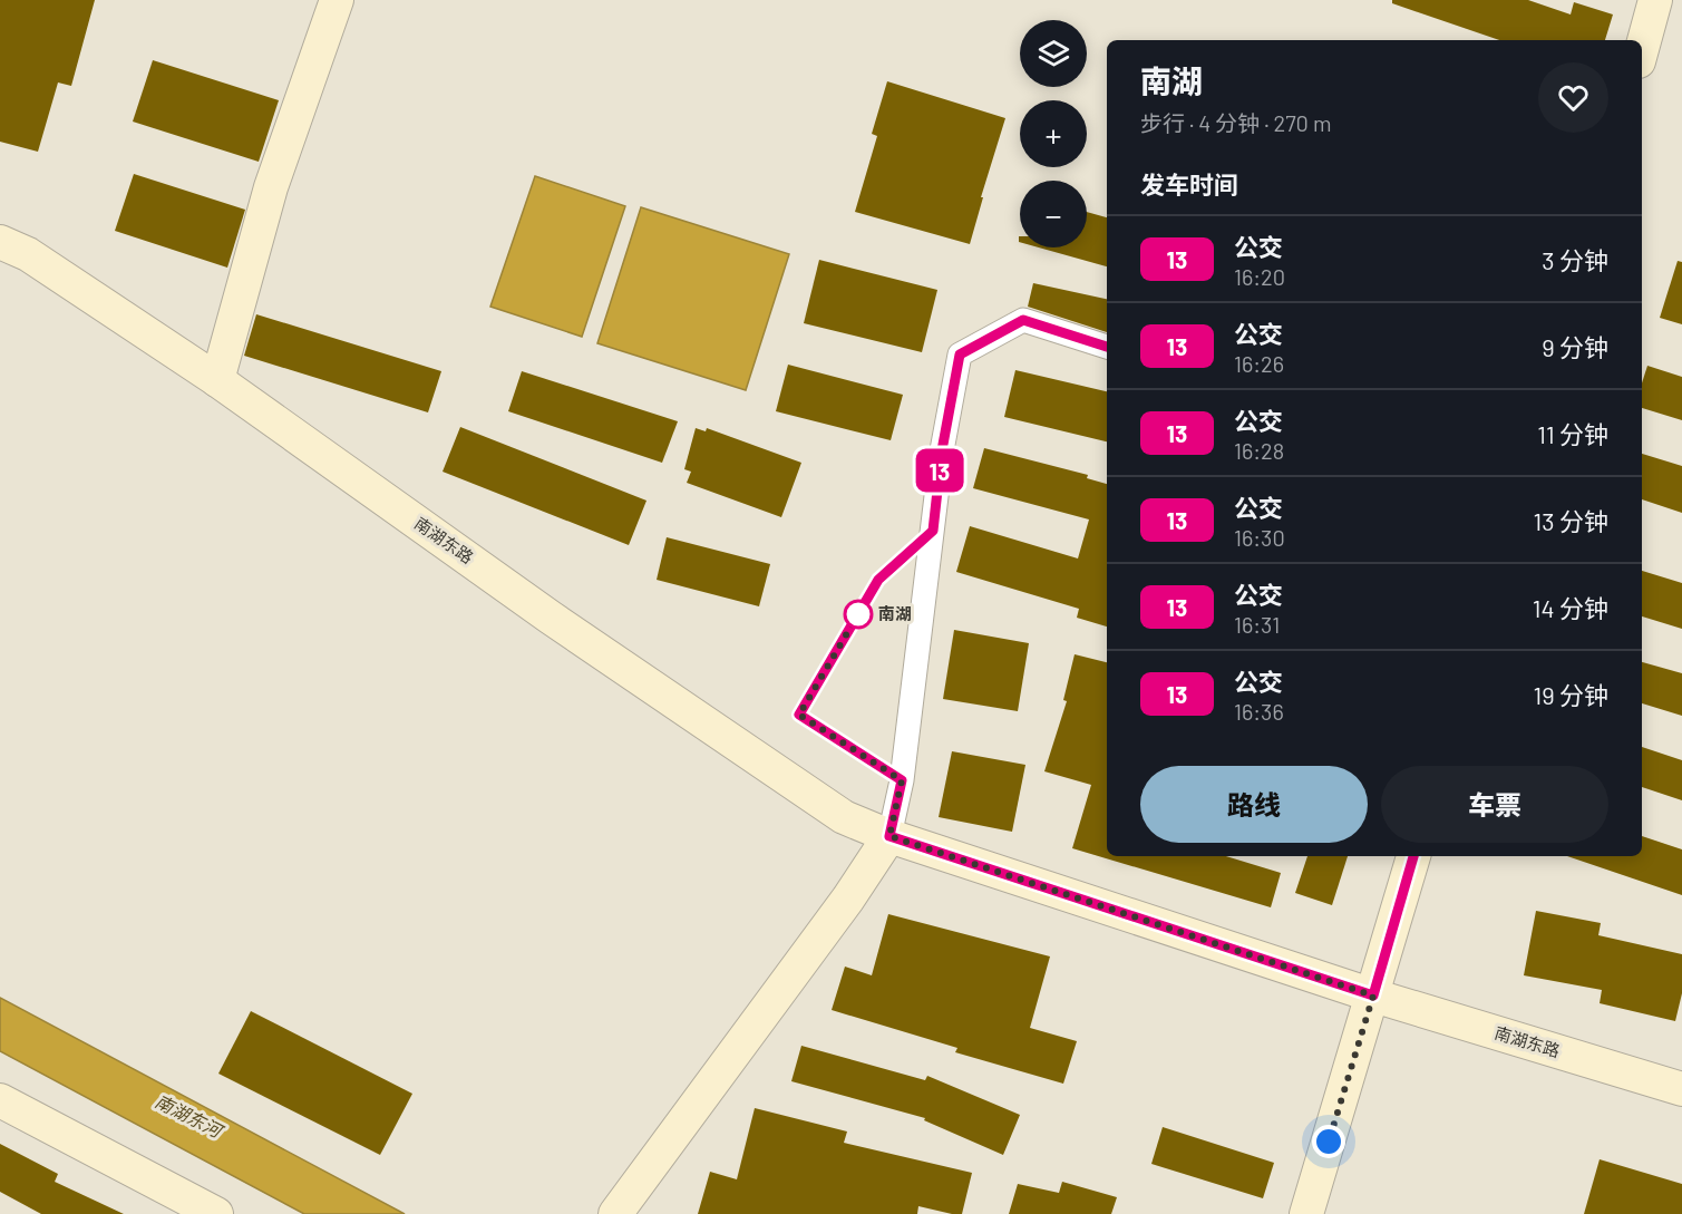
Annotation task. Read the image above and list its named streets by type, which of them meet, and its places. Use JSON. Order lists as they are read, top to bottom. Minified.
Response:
{"streets":{"street":["南湖东路"]},"water":["南湖东河"],"places":["南湖"],"lines":["bus line 13"],"page":{"on_map":"13","map_buttons":["+","−"],"heading":[["南湖","步行 · 4 分钟 · 270 m"],"发车时间"],"list":[{"mark":"13","name":"公交","note":"16:20","value":"3 分钟"},{"mark":"13","name":"公交","note":"16:26","value":"9 分钟"},{"mark":"13","name":"公交","note":"16:28","value":"11 分钟"},{"mark":"13","name":"公交","note":"16:30","value":"13 分钟"},{"mark":"13","name":"公交","note":"16:31","value":"14 分钟"},{"mark":"13","name":"公交","note":"16:36","value":"19 分钟"}],"buttons":["路线","车票"]}}
